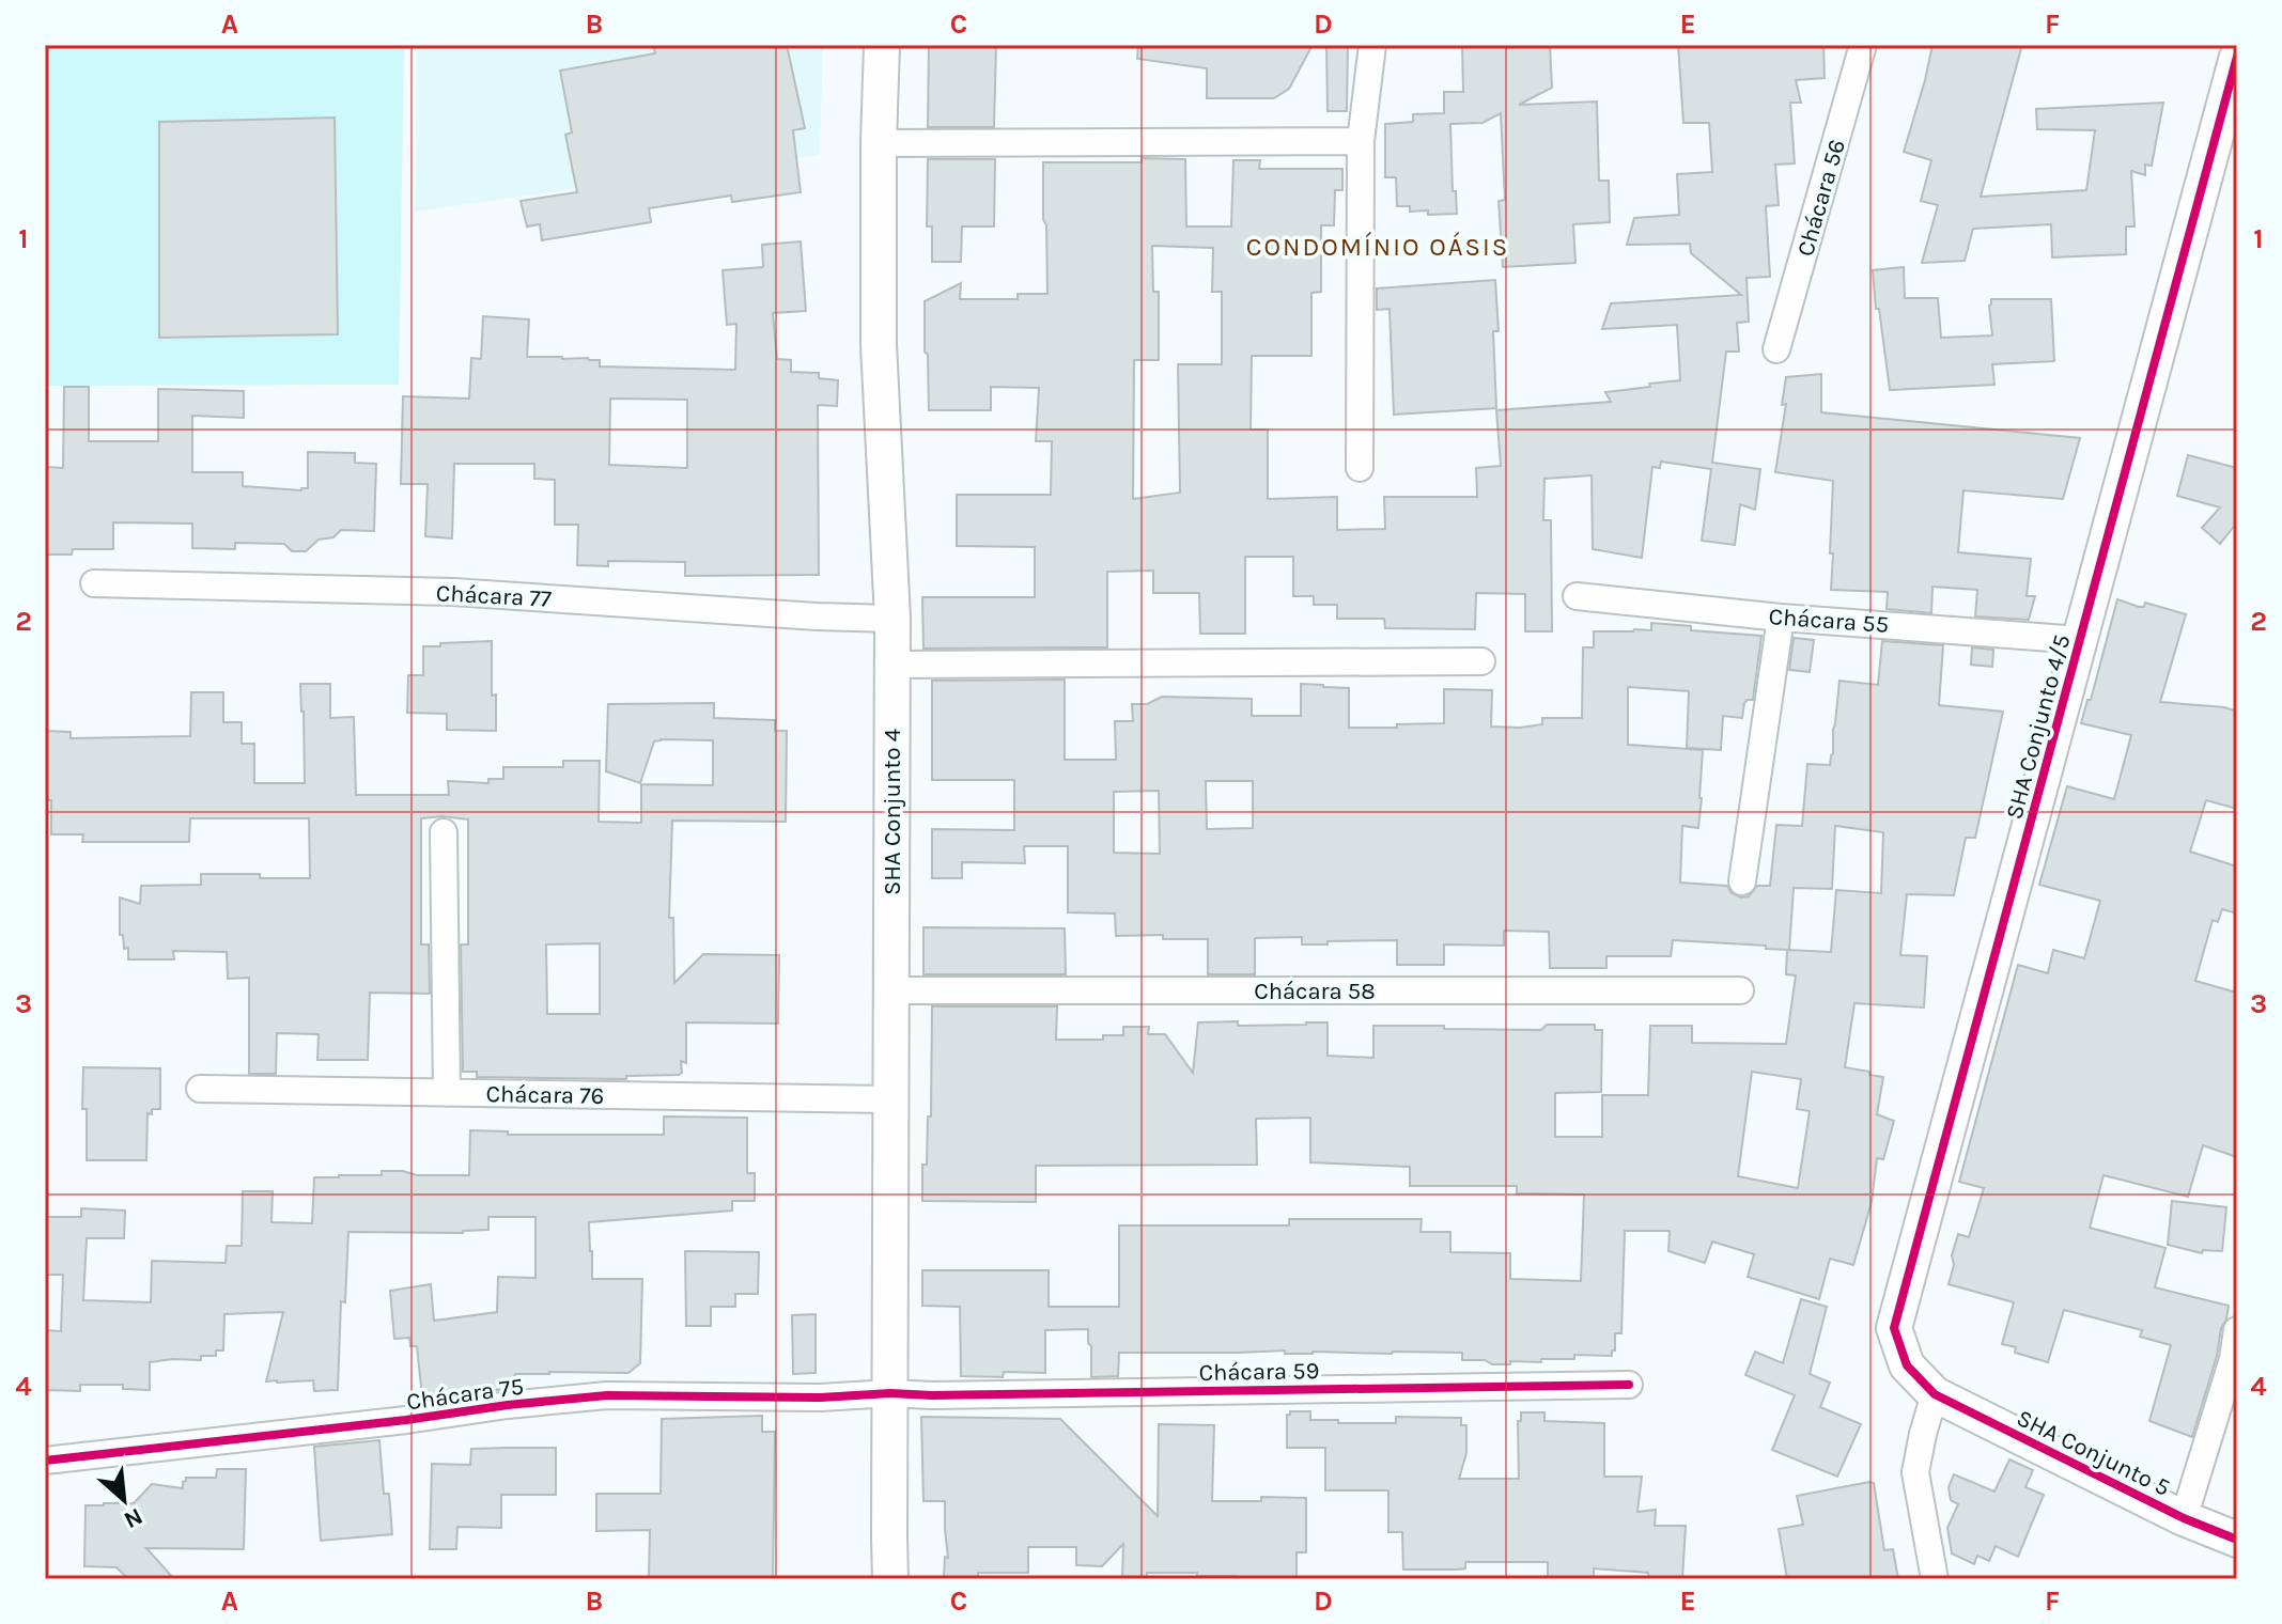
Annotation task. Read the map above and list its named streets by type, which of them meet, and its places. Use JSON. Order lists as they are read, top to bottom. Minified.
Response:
{"streets":{"street":["Chácara 56","Chácara 77","Chácara 55","SHA Conjunto 4/5","SHA Conjunto 4","Chácara 58","Chácara 76","Chácara 59","Chácara 75","SHA Conjunto 5"]},"crossings":[["Chácara 77","SHA Conjunto 4"],["Chácara 55","SHA Conjunto 4/5"],["SHA Conjunto 4/5","SHA Conjunto 5"],["SHA Conjunto 4","Chácara 58"],["SHA Conjunto 4","Chácara 76"],["SHA Conjunto 4","Chácara 59"],["SHA Conjunto 4","Chácara 75"],["Chácara 59","Chácara 75"]],"districts":["CONDOMÍNIO OÁSIS"],"north":"bottom right","grid":{"columns":["A","B","C","D","E","F"],"rows":["1","2","3","4"]}}
